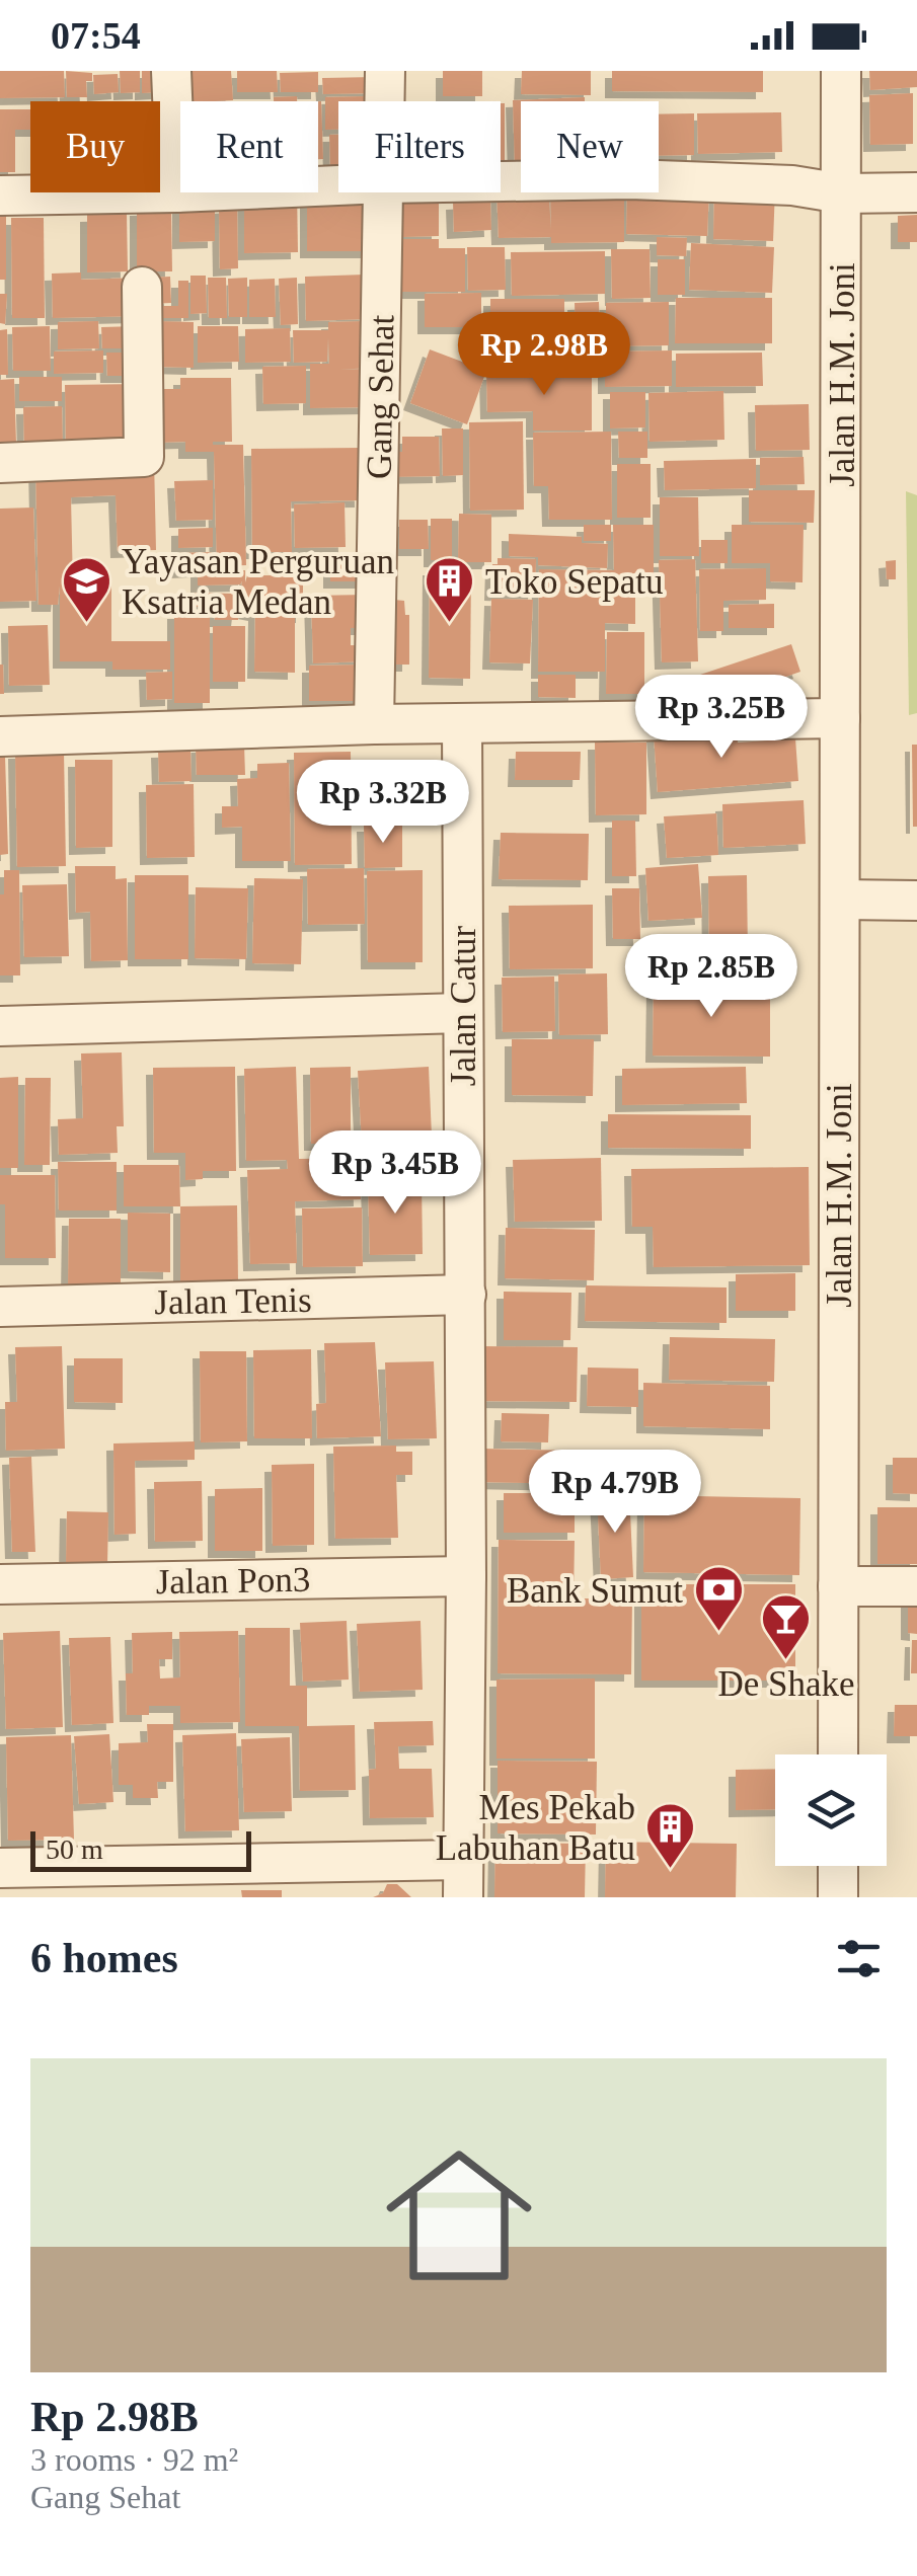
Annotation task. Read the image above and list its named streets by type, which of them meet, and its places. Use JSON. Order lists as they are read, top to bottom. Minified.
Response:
{"streets":{"street":["Jalan H.M. Joni","Gang Sehat","Jalan Catur","Jalan Tenis","Jalan Pon3"]},"crossings":[["Jalan Catur","Jalan Tenis"],["Jalan Catur","Jalan Pon3"]],"places":{"school or university":["Yayasan Perguruan Ksatria Medan"],"building":["Toko Sepatu","Mes Pekab Labuhan Batu"],"bank":["Bank Sumut"],"bar":["De Shake"]},"scale_bar":"50 m","page":{"status":"07:54","chip":["Buy","Rent","Filters","New"],"price":["Rp 2.98B","Rp 3.25B","Rp 3.32B","Rp 2.85B","Rp 3.45B","Rp 4.79B"],"scale":"50 m","heading":"6 homes","list":[{"name":"Rp 2.98B","note":"3 rooms · 92 m² · Gang Sehat"}]}}
